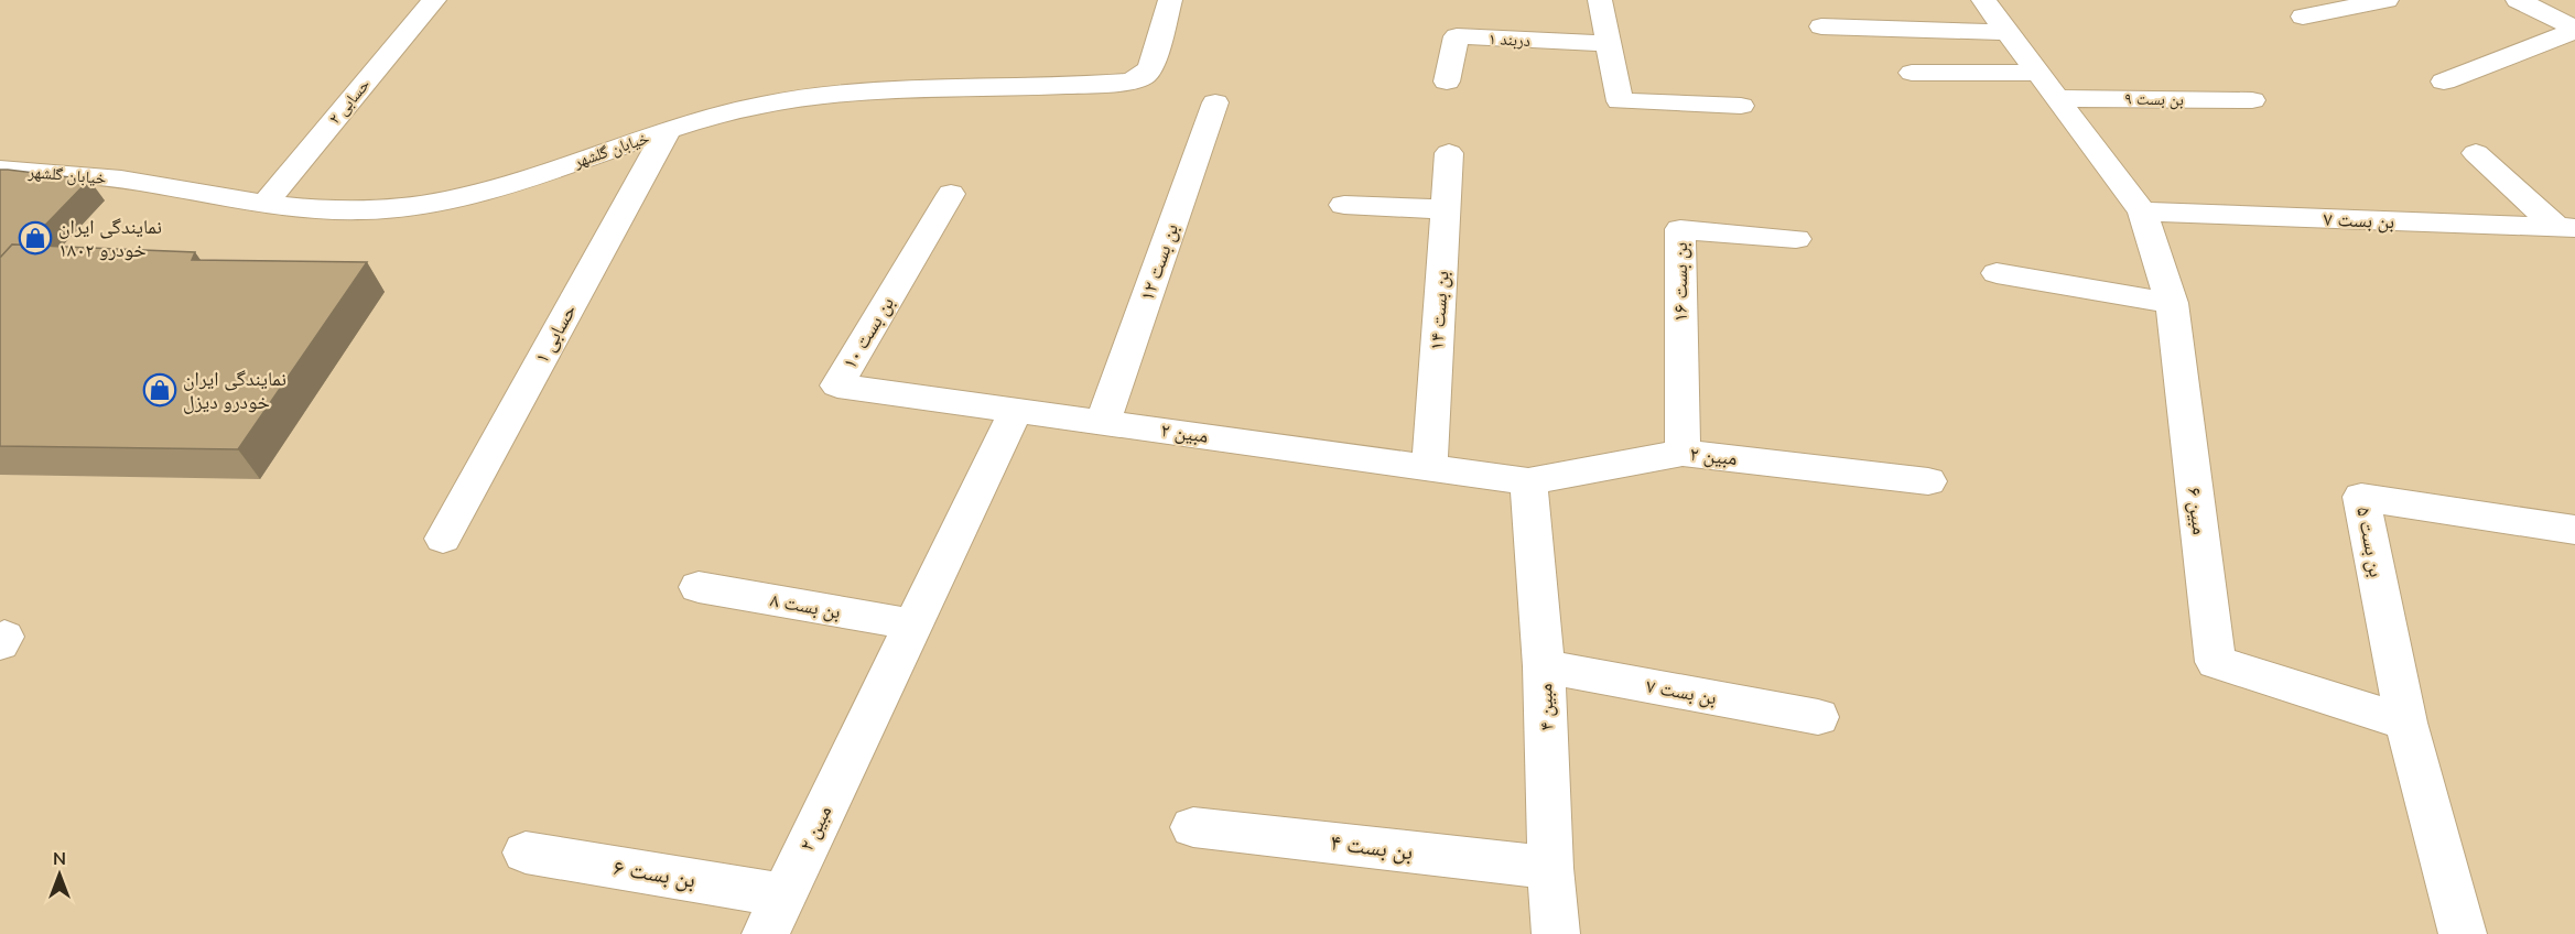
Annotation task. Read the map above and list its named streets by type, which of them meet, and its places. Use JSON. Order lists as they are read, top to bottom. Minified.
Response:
{"streets":{"street":["دربند ۱","بن بست ۹","حسابی ۲","خیابان گلشهر","بن بست ۷","بن بست ۱۲","بن بست ۱۶","بن بست ۱۴","بن بست ۱۰","حسابی ۱","مبین ۲","مبین ۶","بن بست ۵","بن بست ۸","مبین ۴","بن بست ۴","بن بست ۶"]},"crossings":[["بن بست ۹","مبین ۶"],["حسابی ۲","خیابان گلشهر"],["خیابان گلشهر","حسابی ۱"],["بن بست ۷","مبین ۶"],["بن بست ۷","مبین ۴"],["بن بست ۱۲","مبین ۲"],["بن بست ۱۶","مبین ۲"],["بن بست ۱۴","مبین ۲"],["بن بست ۱۰","مبین ۲"],["مبین ۲","بن بست ۸"],["مبین ۲","مبین ۴"],["مبین ۲","بن بست ۶"],["مبین ۶","بن بست ۵"],["مبین ۴","بن بست ۴"]],"places":{"shop":["نمایندگی ایران خودرو ۱۸۰۲","نمایندگی ایران خودرو دیزل"]},"north":"top"}
